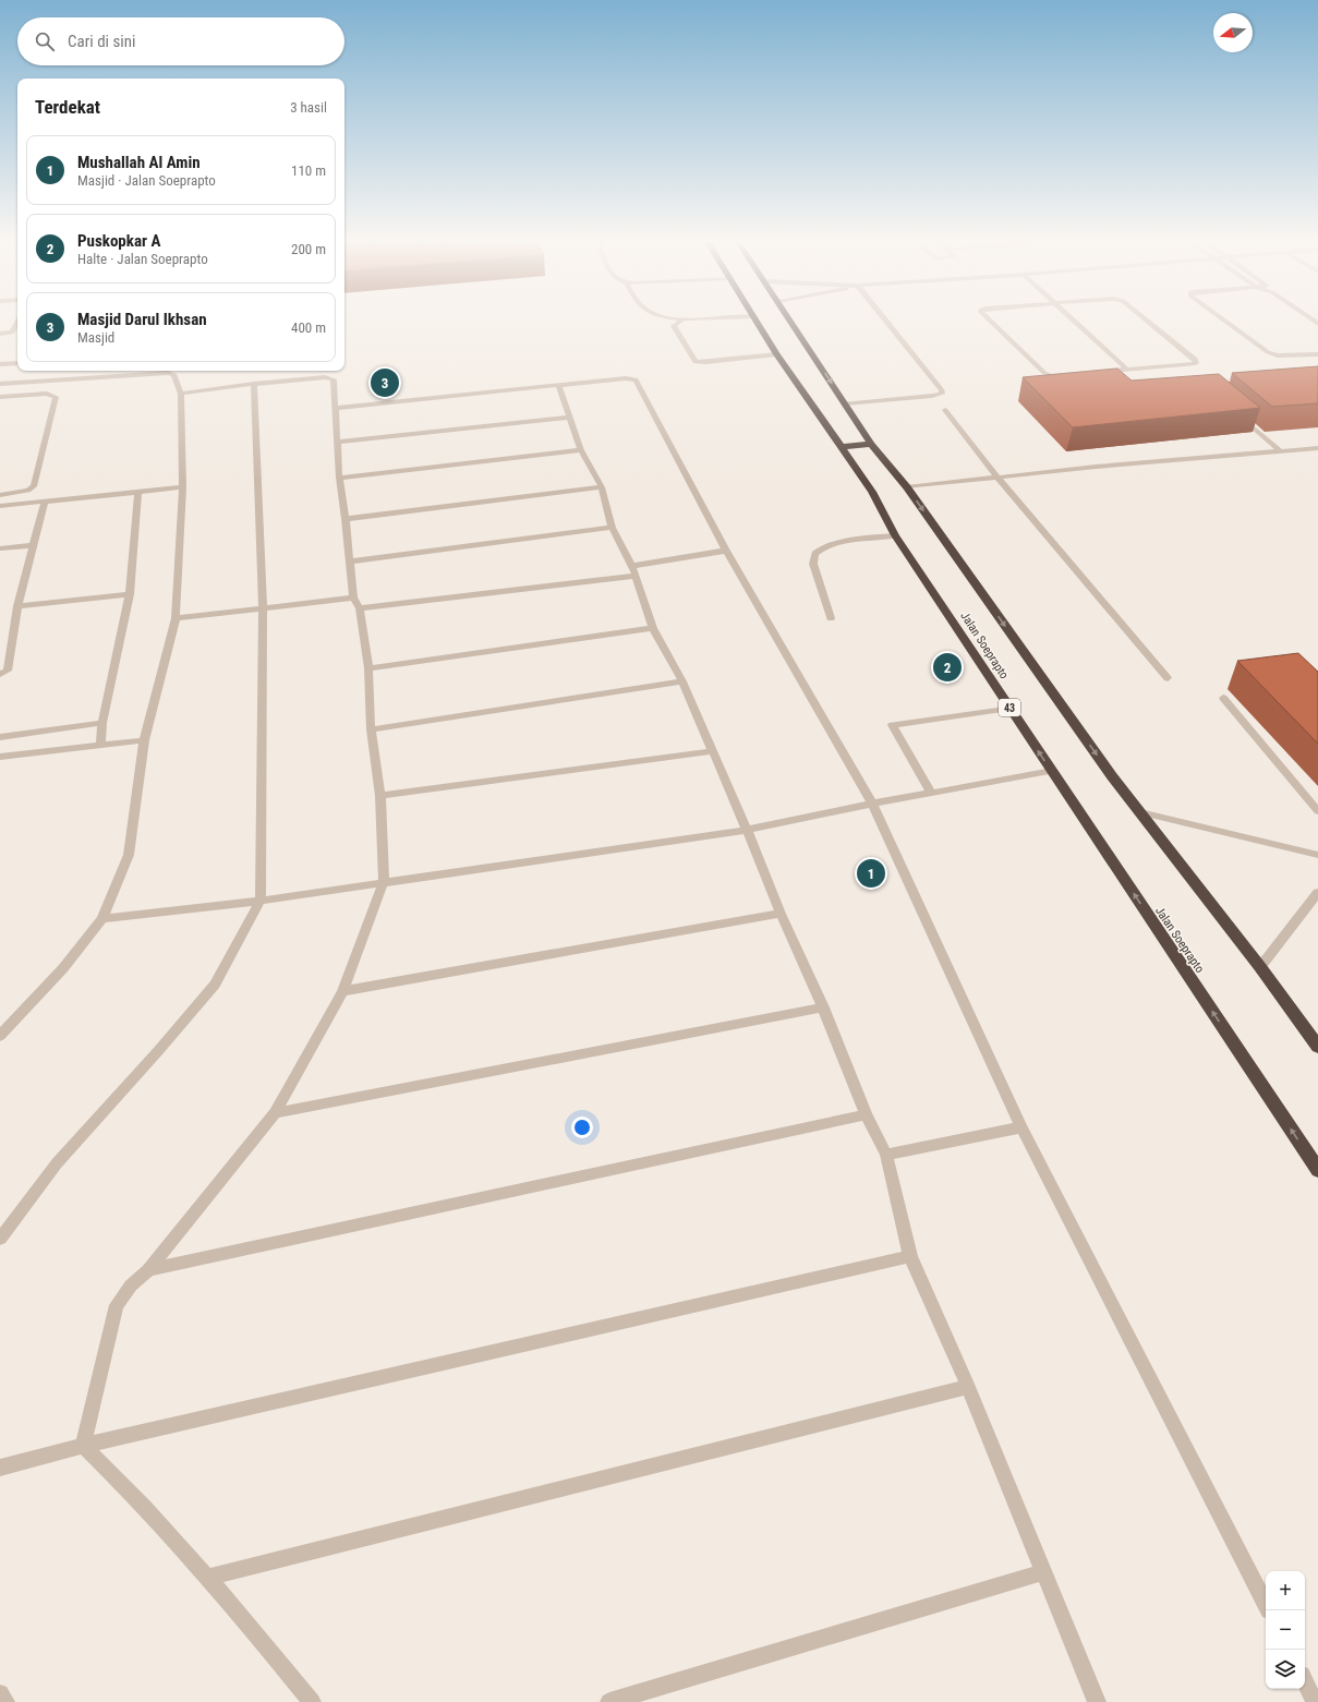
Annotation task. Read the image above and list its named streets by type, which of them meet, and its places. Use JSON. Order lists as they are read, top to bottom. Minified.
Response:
{"streets":{"highway":["Jalan Soeprapto","43"]},"north":"left","page":{"search":"Cari di sini","heading":["Terdekat","3 hasil"],"list":[{"mark":"1","name":"Mushallah Al Amin","note":"Masjid · Jalan Soeprapto","value":"110 m"},{"mark":"2","name":"Puskopkar A","note":"Halte · Jalan Soeprapto","value":"200 m"},{"mark":"3","name":"Masjid Darul Ikhsan","note":"Masjid","value":"400 m"}],"pins":["3","2","1"],"map_buttons":["+","−"]}}
